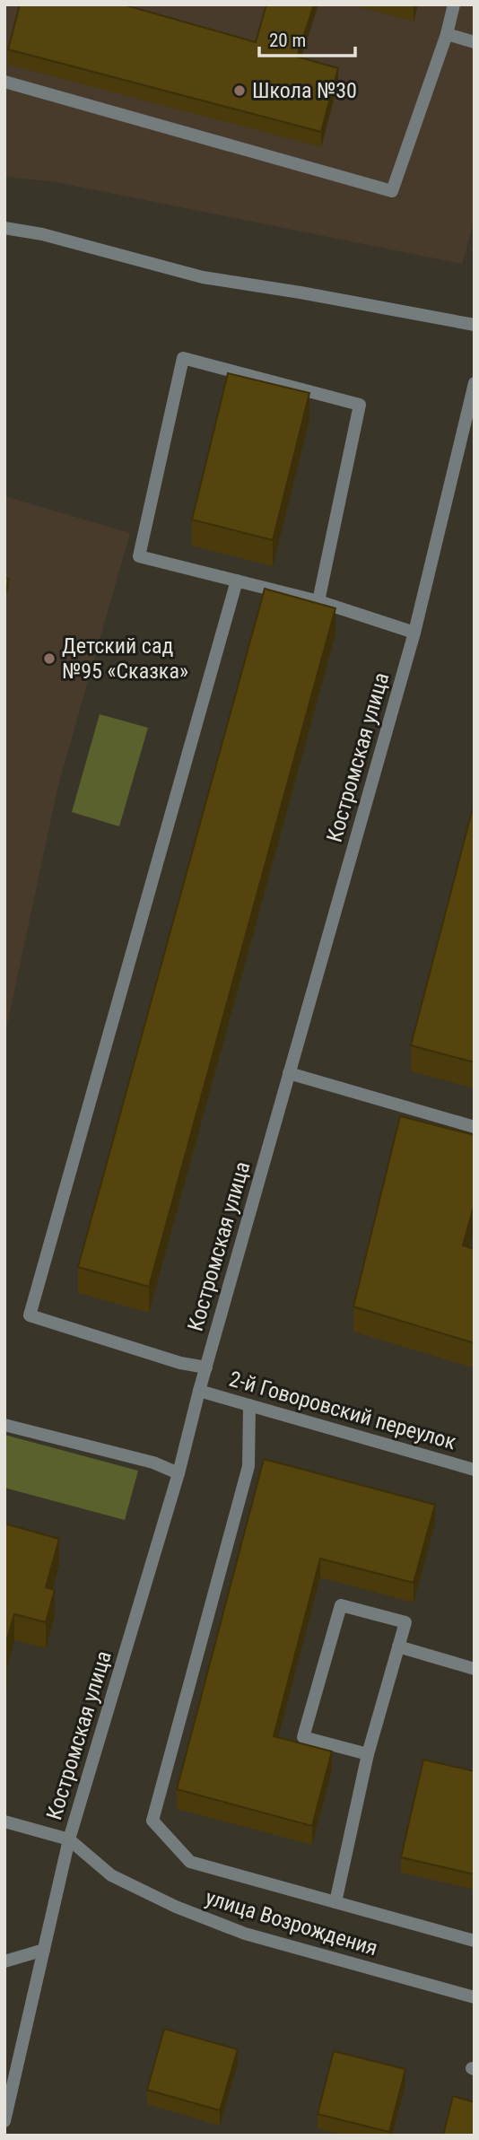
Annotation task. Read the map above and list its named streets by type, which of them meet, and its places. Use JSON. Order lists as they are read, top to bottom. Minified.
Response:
{"streets":{"street":["Костромская улица","2-й Говоровский переулок","улица Возрождения"]},"crossings":[["Костромская улица","2-й Говоровский переулок"],["Костромская улица","улица Возрождения"]],"places":["Школа №30","Детский сад №95 «Сказка»"],"scale_bar":"20 m"}
